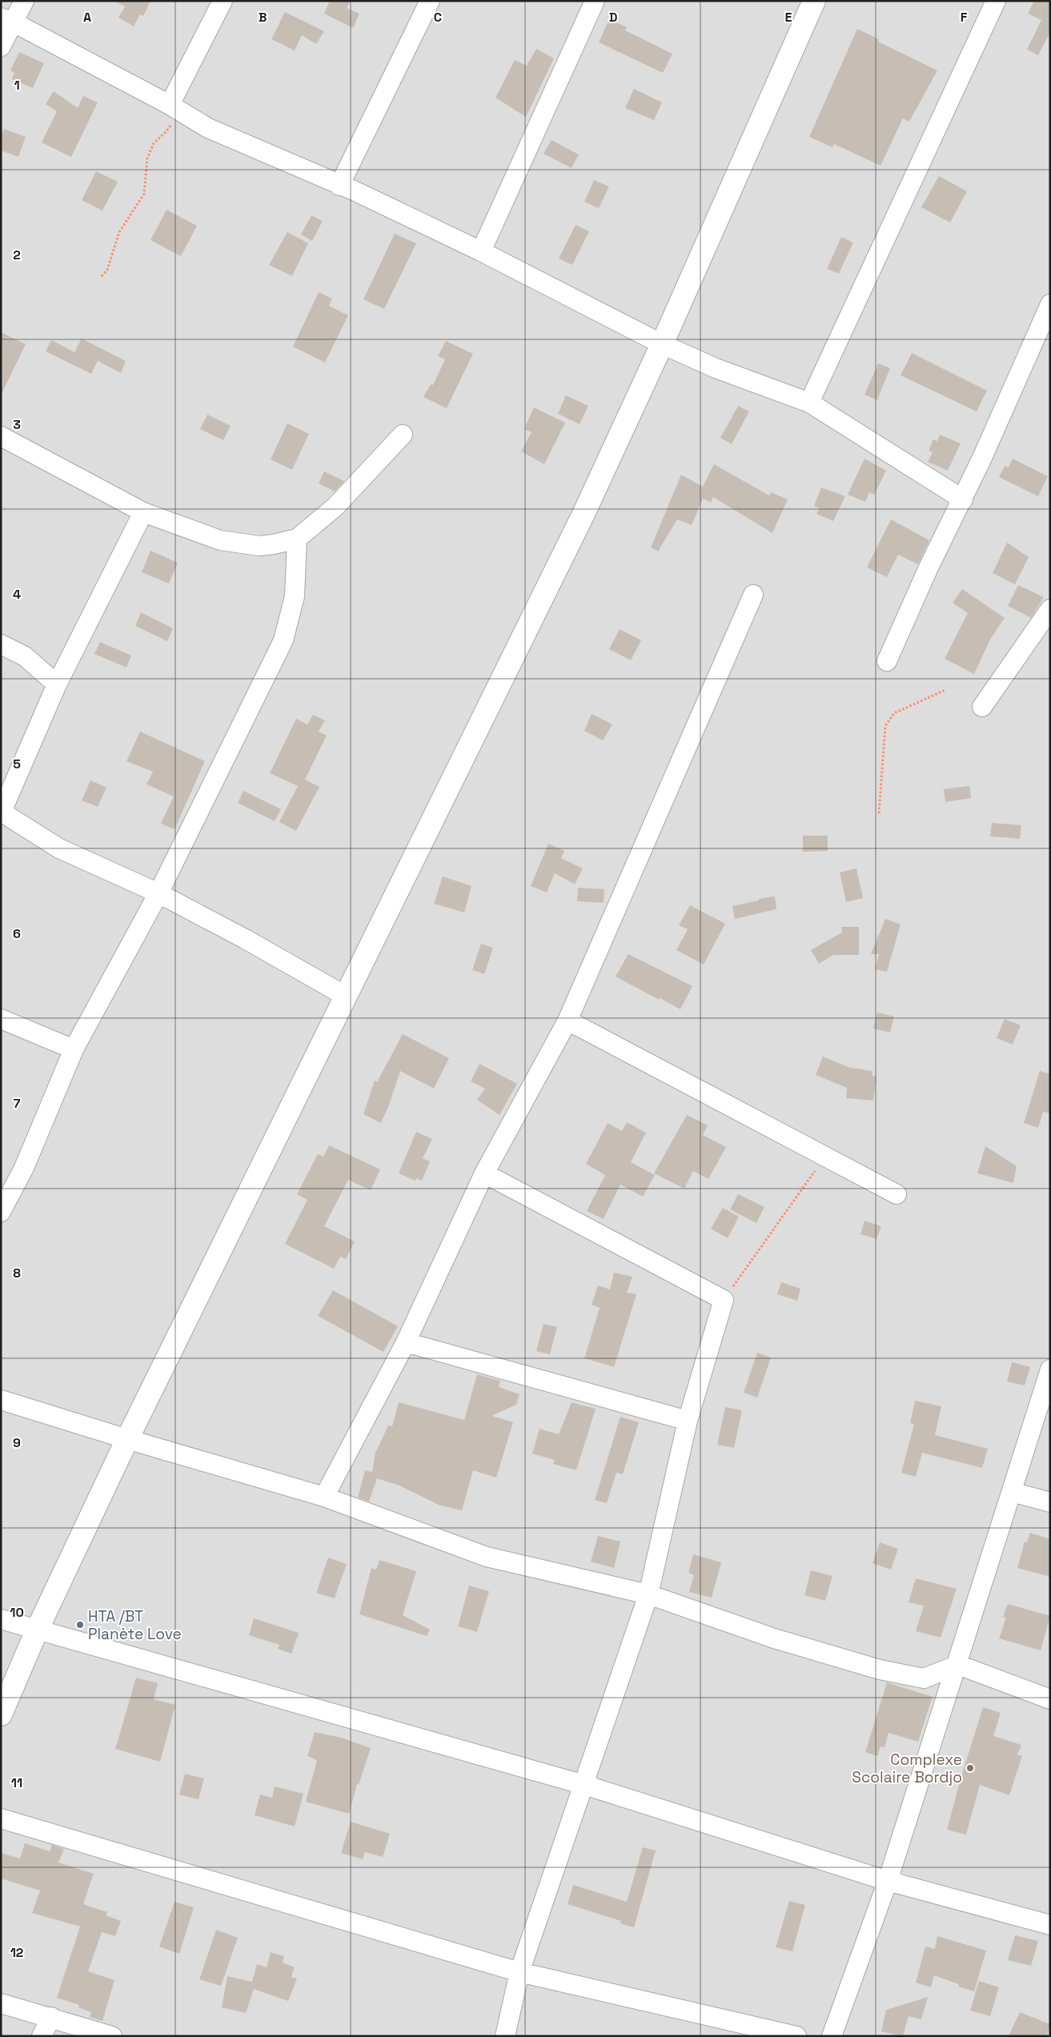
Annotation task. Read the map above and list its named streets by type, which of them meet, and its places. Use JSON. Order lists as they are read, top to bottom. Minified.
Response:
{"places":["HTA /BT Planète Love","Complexe Scolaire Bordjo"],"grid":{"columns":["A","B","C","D","E","F"],"rows":["1","2","3","4","5","6","7","8","9","10","11","12"]}}
